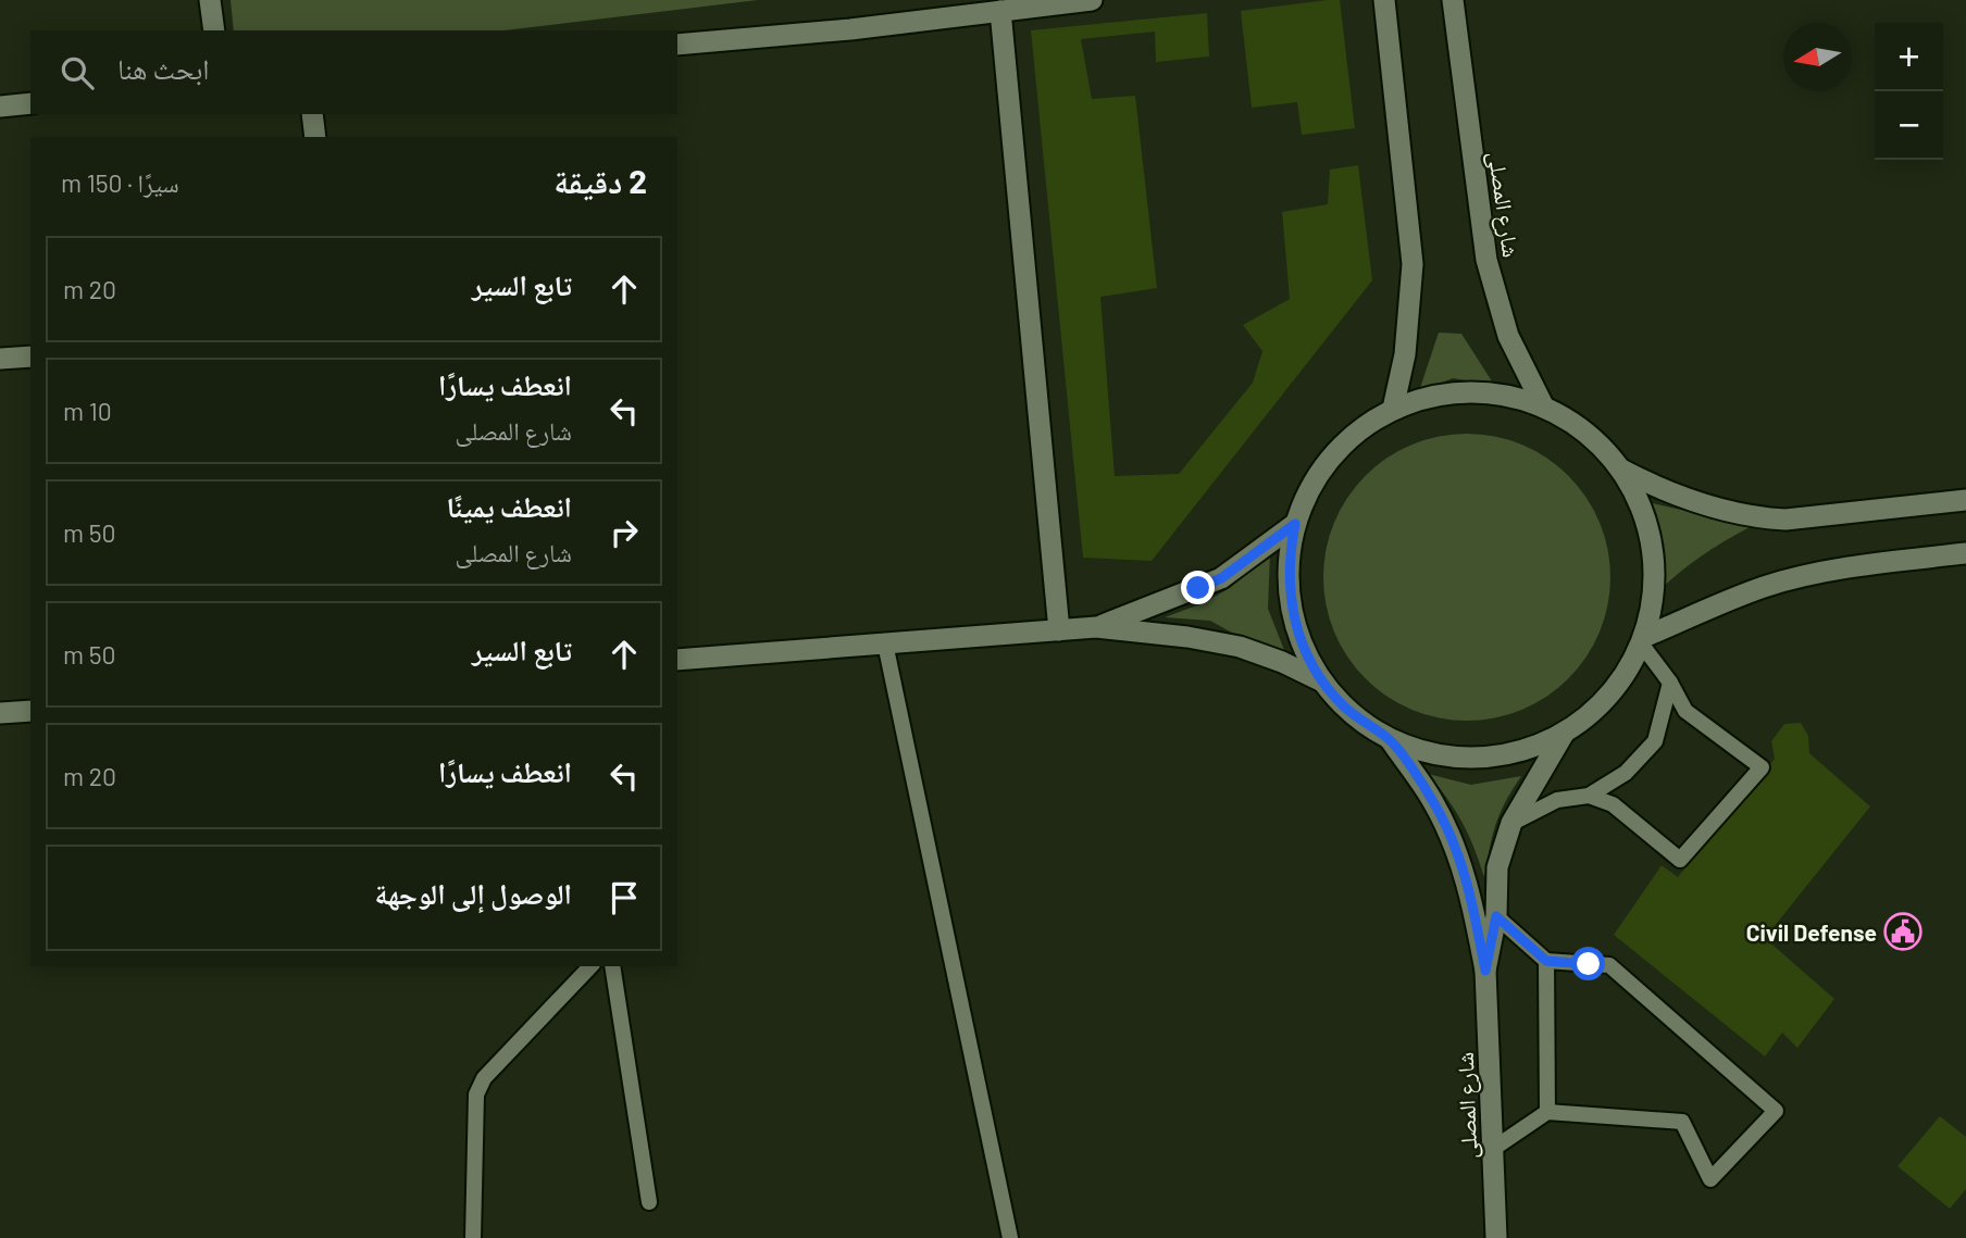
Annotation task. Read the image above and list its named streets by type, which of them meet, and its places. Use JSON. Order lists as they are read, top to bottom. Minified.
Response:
{"streets":{"street":["شارع المصلى"]},"places":{"public building":["Civil Defense"]},"north":"left","page":{"map_buttons":["+","−"],"search":"ابحث هنا","heading":["2 دقيقة","سيرًا · 150 m"],"list":[["تابع السير","20 m"],["انعطف يسارًا","شارع المصلى","10 m"],["انعطف يمينًا","شارع المصلى","50 m"],["تابع السير","50 m"],["انعطف يسارًا","20 m"],"الوصول إلى الوجهة"]}}
